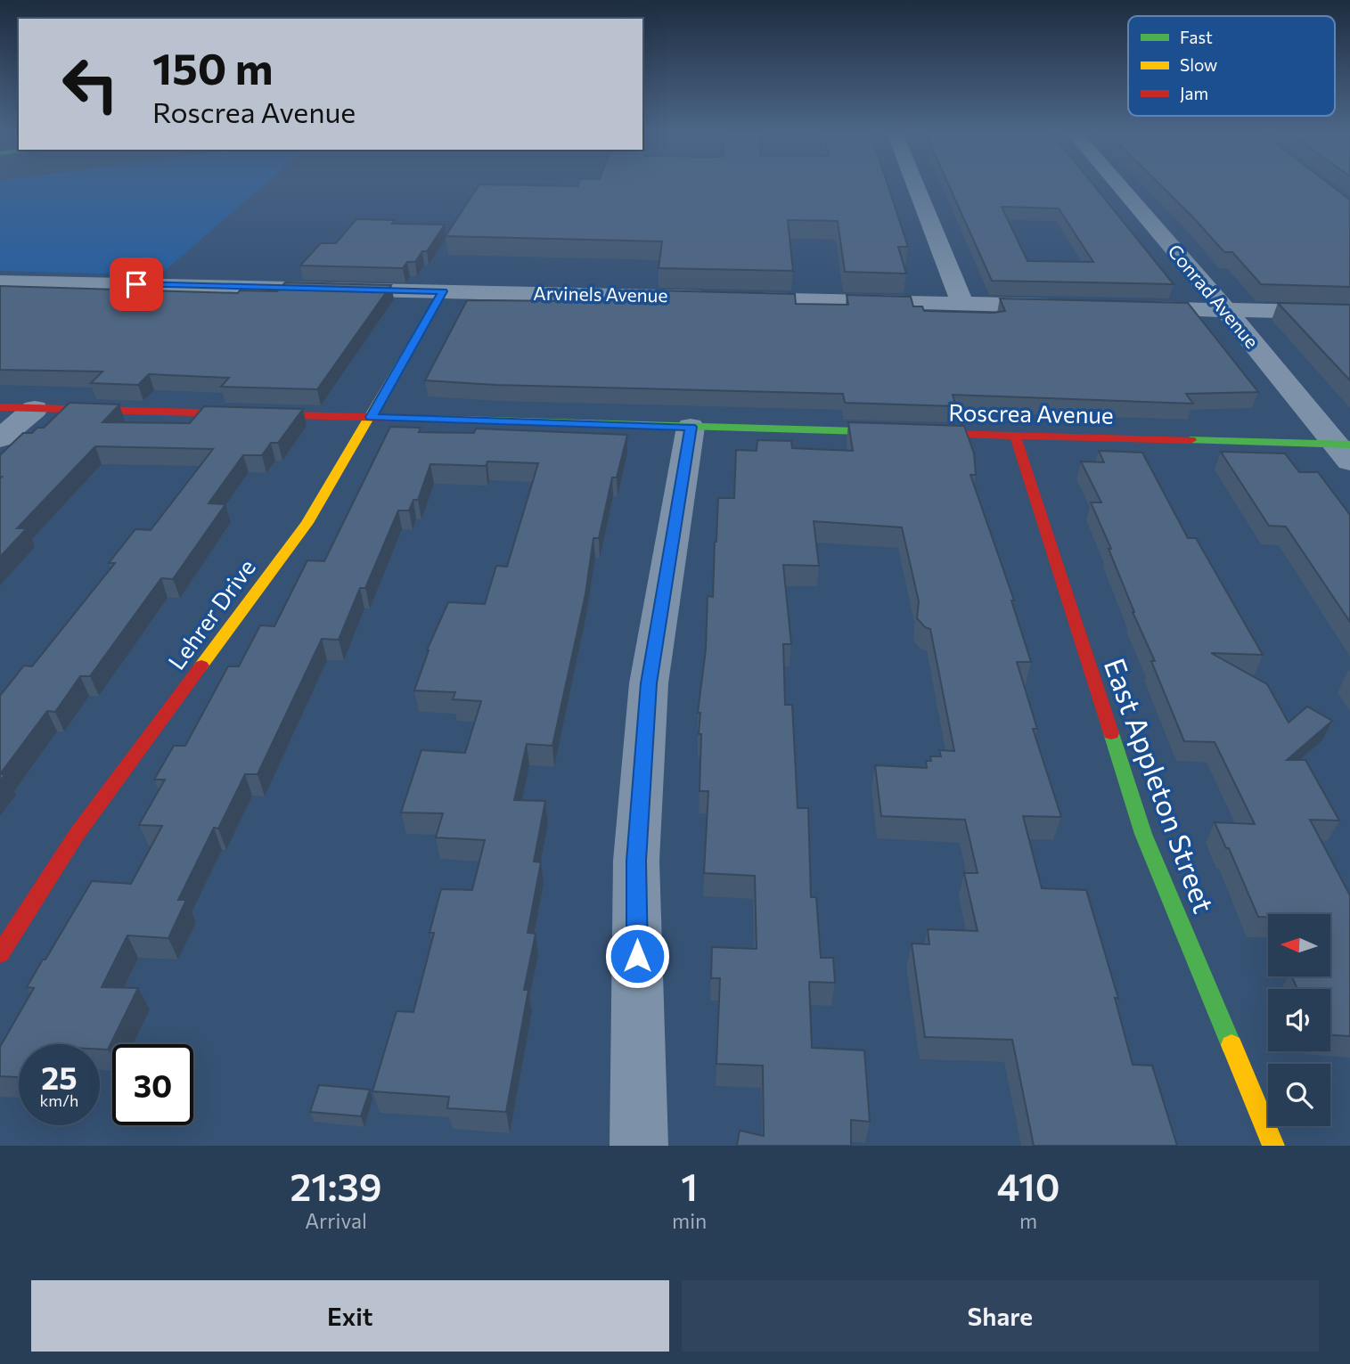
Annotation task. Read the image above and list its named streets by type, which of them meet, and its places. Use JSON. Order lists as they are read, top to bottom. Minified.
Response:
{"streets":{"main road":["Roscrea Avenue","Lehrer Drive","East Appleton Street"],"street":["Arvinels Avenue","Conrad Avenue"]},"crossings":[["Arvinels Avenue","Lehrer Drive"],["Conrad Avenue","Roscrea Avenue"],["Roscrea Avenue","Lehrer Drive"],["Roscrea Avenue","East Appleton Street"]],"legend":["Fast","Slow","Jam"],"north":"left","page":{"turn":["150 m","Roscrea Avenue"],"speed":"25 km/h","limit":"30","eta":["21:39","Arrival","1","min","410","m"],"buttons":["Exit","Share"]}}
